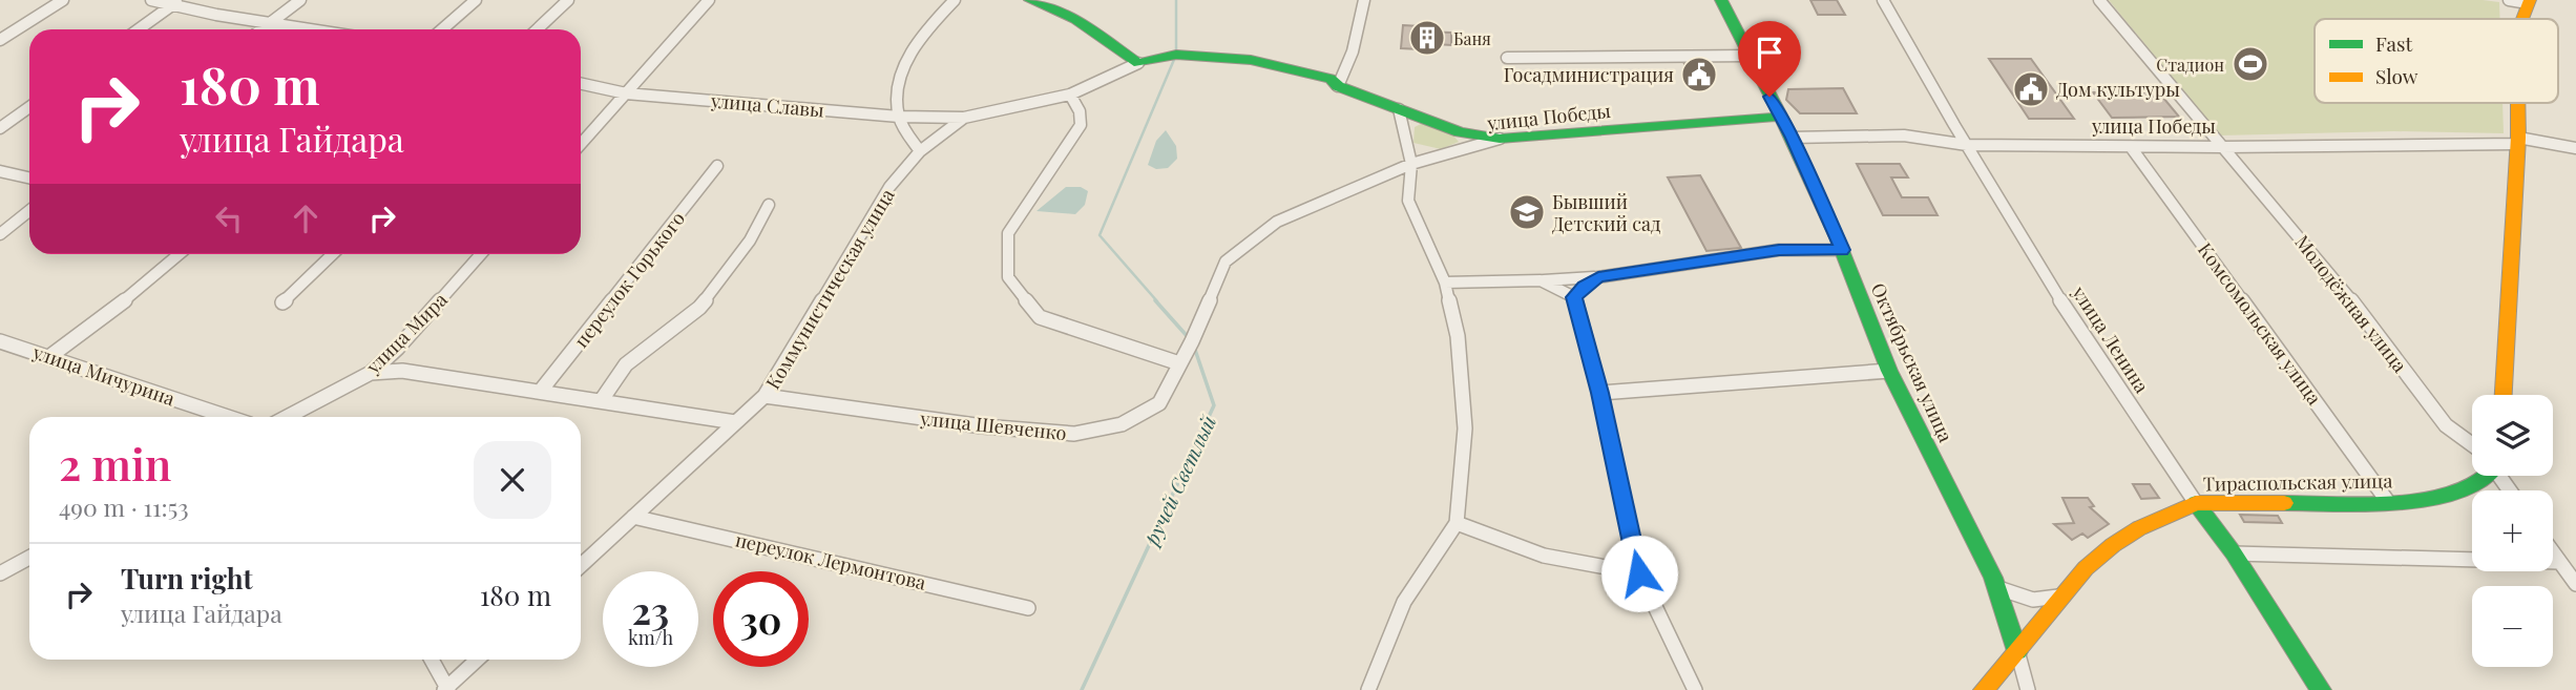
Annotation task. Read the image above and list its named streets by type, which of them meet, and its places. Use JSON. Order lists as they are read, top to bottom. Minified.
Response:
{"streets":{"street":["улица Славы","улица Победы","переулок Горького","Коммунистическая улица","Молодёжная улица","Комсомольская улица","улица Мира","улица Ленина","Октябрьская улица","улица Мичурина","улица Шевченко","Тираспольская улица","переулок Лермонтова"]},"crossings":[["улица Славы","Коммунистическая улица"],["улица Победы","Молодёжная улица"],["улица Победы","Комсомольская улица"],["улица Победы","улица Ленина"],["улица Победы","Октябрьская улица"],["улица Победы","улица Шевченко"],["Коммунистическая улица","улица Шевченко"],["Коммунистическая улица","переулок Лермонтова"],["Комсомольская улица","Тираспольская улица"],["улица Ленина","Тираспольская улица"],["Октябрьская улица","Тираспольская улица"]],"water":["ручей Светлый"],"places":{"building":["Баня"],"sports":["Стадион"],"public building":["Госадминистрация","Дом культуры"],"school or university":["Бывший Детский сад"]},"legend":["Fast","Slow"],"page":{"turn":["180 m","улица Гайдара"],"map_buttons":["+","−"],"heading":["2 min","490 m · 11:53"],"list":[{"name":"Turn right","note":"улица Гайдара","value":"180 m"}],"speed":"23 km/h","limit":"30"}}
